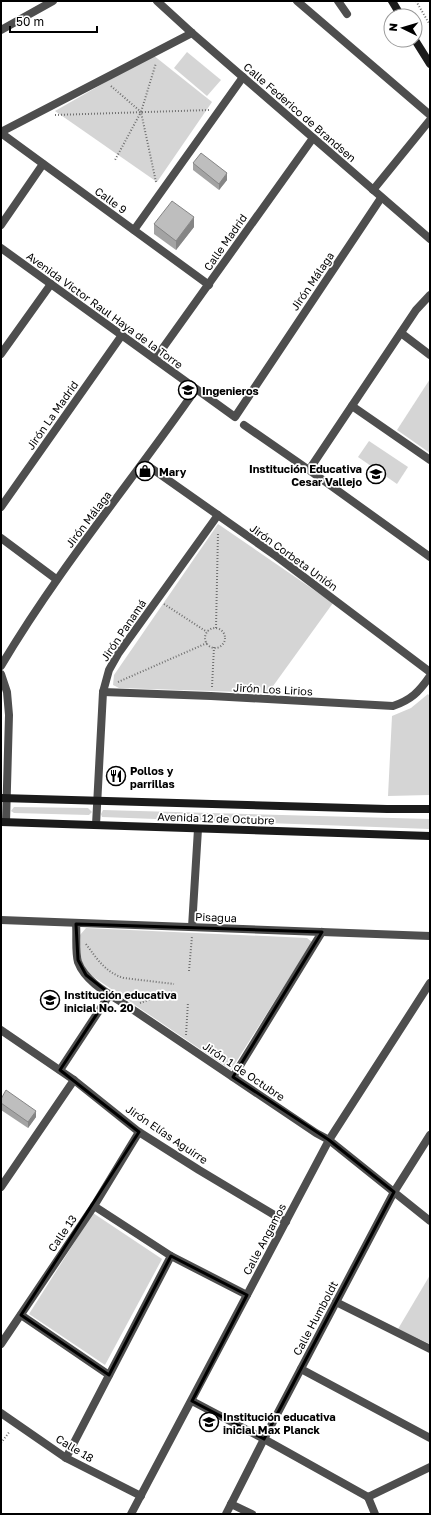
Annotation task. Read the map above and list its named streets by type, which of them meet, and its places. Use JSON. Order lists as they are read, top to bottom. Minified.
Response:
{"streets":{"main road":["Avenida 12 de Octubre"],"street":["Calle Federico de Brandsen","Calle 9","Calle Madrid","Jirón Málaga","Avenida Victor Raul Haya de la Torre","Jirón La Madrid","Jirón Corbeta Unión","Jirón Panamá","Jirón Los Lirios","Pisagua","Jirón 1 de Octubre","Jirón Elías Aguirre","Calle 13","Calle Angamos","Calle Humboldt","Calle 18"]},"crossings":[["Calle Federico de Brandsen","Calle Madrid"],["Calle Federico de Brandsen","Jirón Málaga"],["Calle 9","Calle Madrid"],["Calle Madrid","Avenida Victor Raul Haya de la Torre"],["Jirón Málaga","Avenida Victor Raul Haya de la Torre"],["Jirón Málaga","Jirón Corbeta Unión"],["Avenida Victor Raul Haya de la Torre","Jirón La Madrid"],["Jirón Corbeta Unión","Jirón Panamá"],["Jirón Panamá","Jirón Los Lirios"],["Jirón Panamá","Avenida 12 de Octubre"],["Pisagua","Jirón 1 de Octubre"],["Jirón 1 de Octubre","Calle Angamos"],["Jirón 1 de Octubre","Calle Humboldt"],["Jirón Elías Aguirre","Calle 13"],["Jirón Elías Aguirre","Calle Angamos"],["Calle Angamos","Calle 18"]],"places":{"school or university":["Ingenieros","Institución Educativa Cesar Vallejo","Institución educativa inicial No. 20","Institución educativa inicial Max Planck"],"shop":["Mary"],"restaurant":["Pollos y parrillas"]},"scale_bar":"50 m","north":"left"}
